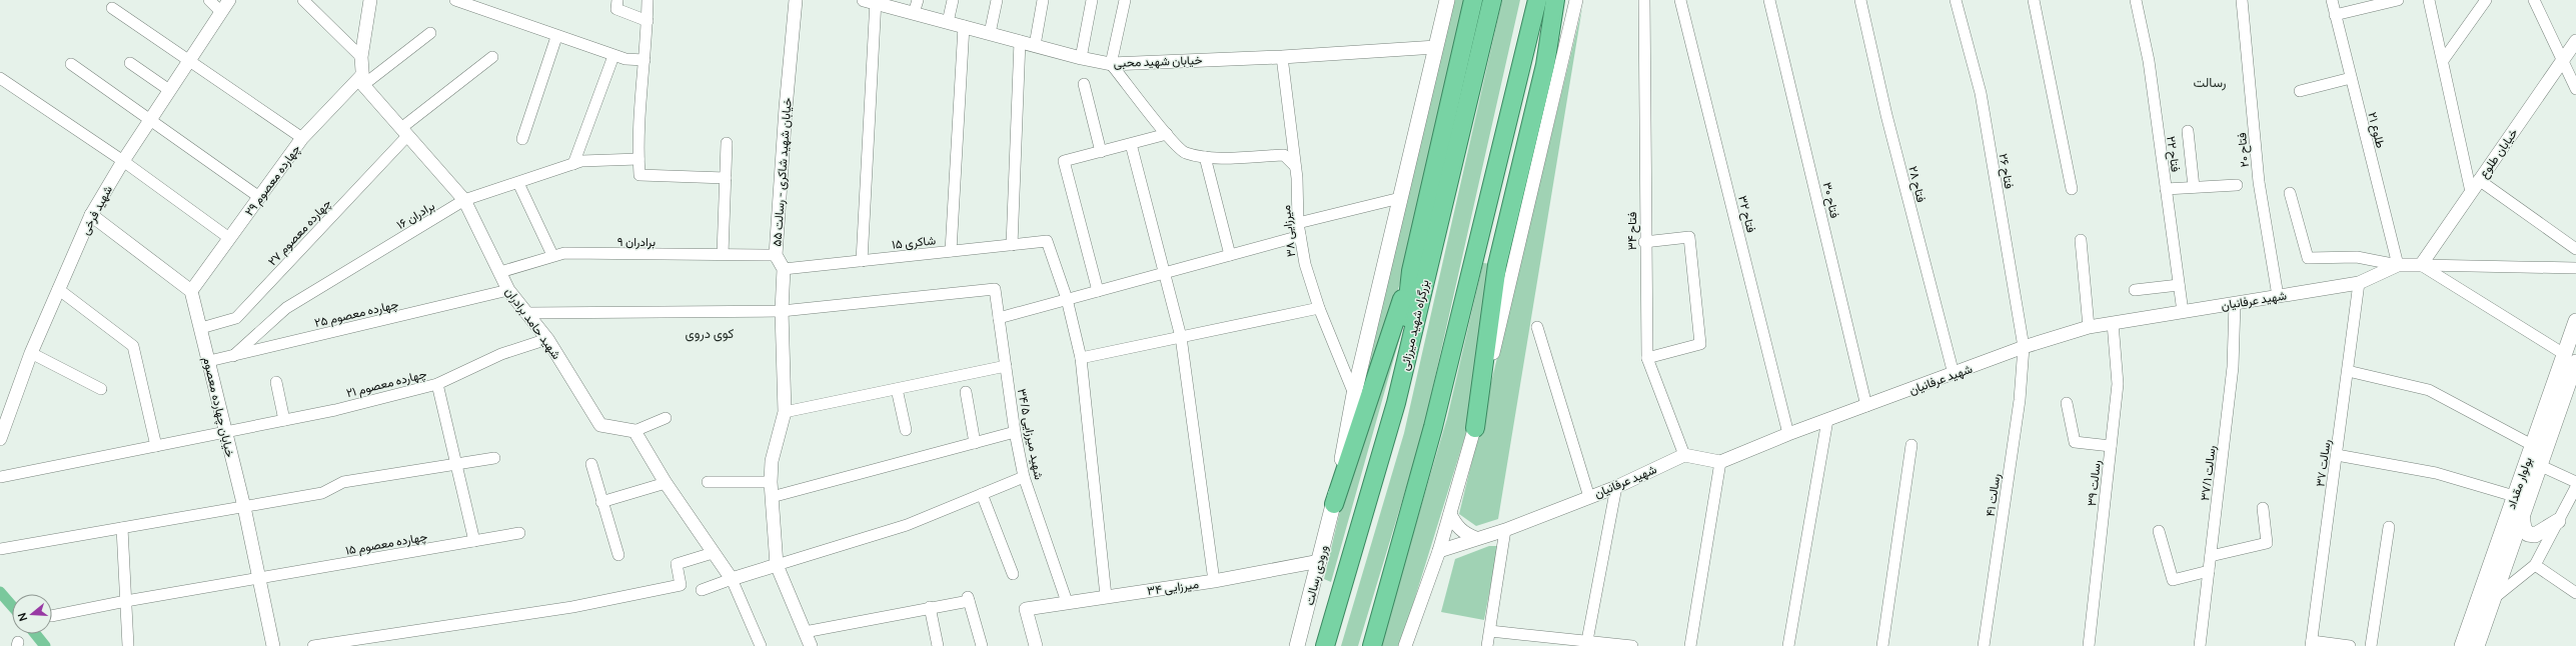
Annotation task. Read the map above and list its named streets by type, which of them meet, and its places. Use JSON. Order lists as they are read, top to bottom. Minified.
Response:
{"streets":{"highway":["بزرگراه شهید میرزائی"],"main road":["بولوار مقداد","ورودی رسالت"],"street":["خیابان شهید محبی","طلوع ۲۱","فتاح ۲۰","خیابان طلوع","فتاح ۲۲","فتاح ۲۶","خیابان شهید شاکری - رسالت ۵۵","چهارده معصوم ۲۹","فتاح ۲۸","فتاح ۳۰","شهید فرخی","فتاح ۳۲","برادران ۱۶","میرزایی ۳۸","فتاح ۳۴","چهارده معصوم ۲۷","برادران ۹","شاکری ۱۵","شهید عرفانیان","چهارده معصوم ۲۵","شهید حامد برادران","چهارده معصوم ۲۱","خیابان چهارده معصوم","شهید میرزایی ۳۴/۵","رسالت ۳۷","رسالت ۳۷/۱","رسالت ۳۹","رسالت ۴۱","چهارده معصوم ۱۵","میرزایی ۳۴"]},"crossings":[["خیابان شهید محبی","میرزایی ۳۸"],["خیابان شهید محبی","ورودی رسالت"],["طلوع ۲۱","شهید عرفانیان"],["فتاح ۲۰","شهید عرفانیان"],["خیابان طلوع","شهید عرفانیان"],["فتاح ۲۲","شهید عرفانیان"],["فتاح ۲۶","شهید عرفانیان"],["فتاح ۲۶","رسالت ۴۱"],["خیابان شهید شاکری - رسالت ۵۵","برادران ۹"],["خیابان شهید شاکری - رسالت ۵۵","شاکری ۱۵"],["چهارده معصوم ۲۹","شهید حامد برادران"],["چهارده معصوم ۲۹","خیابان چهارده معصوم"],["فتاح ۲۸","شهید عرفانیان"],["فتاح ۳۰","شهید عرفانیان"],["فتاح ۳۲","شهید عرفانیان"],["برادران ۱۶","چهارده معصوم ۲۵"],["برادران ۱۶","شهید حامد برادران"],["میرزایی ۳۸","ورودی رسالت"],["فتاح ۳۴","شهید عرفانیان"],["چهارده معصوم ۲۷","شهید حامد برادران"],["چهارده معصوم ۲۷","خیابان چهارده معصوم"],["برادران ۹","شهید حامد برادران"],["شهید عرفانیان","رسالت ۳۷"],["شهید عرفانیان","رسالت ۳۷/۱"],["شهید عرفانیان","رسالت ۳۹"],["شهید عرفانیان","رسالت ۴۱"],["چهارده معصوم ۲۵","شهید حامد برادران"],["چهارده معصوم ۲۵","خیابان چهارده معصوم"],["شهید حامد برادران","چهارده معصوم ۲۱"],["چهارده معصوم ۲۱","خیابان چهارده معصوم"],["خیابان چهارده معصوم","چهارده معصوم ۱۵"],["شهید میرزایی ۳۴/۵","میرزایی ۳۴"],["ورودی رسالت","میرزایی ۳۴"]],"districts":["رسالت","کوی دروی"],"north":"left"}
